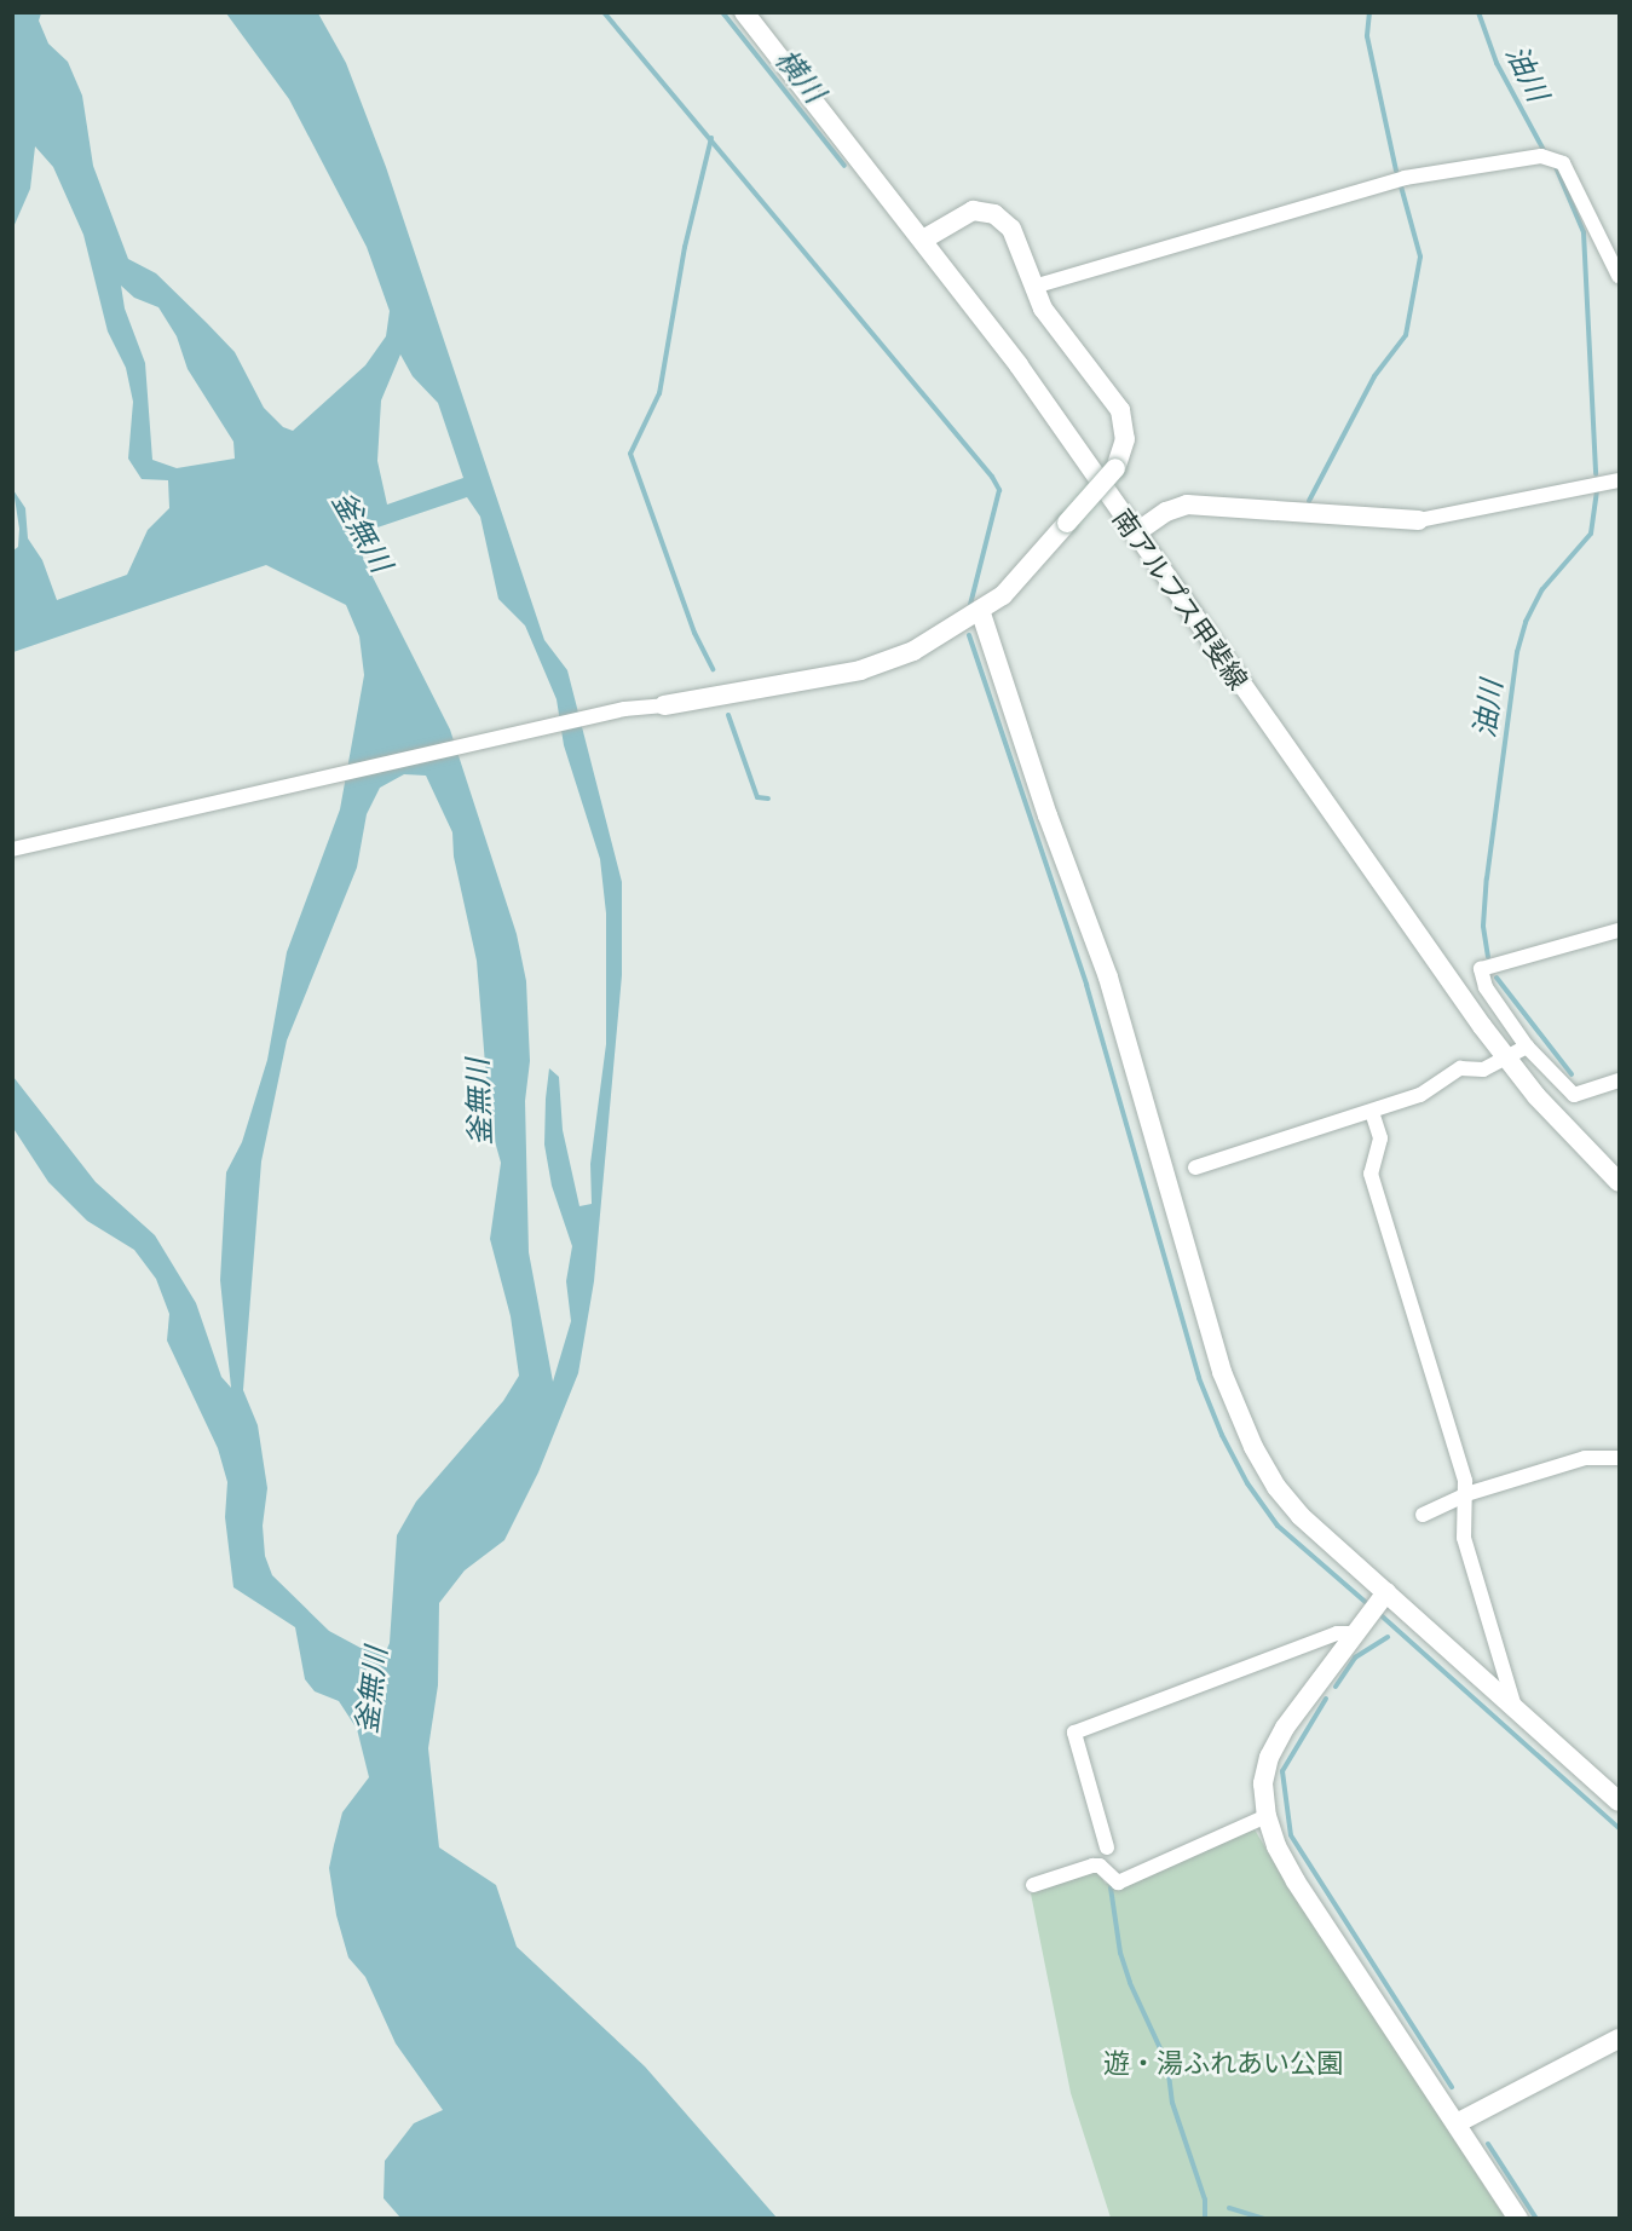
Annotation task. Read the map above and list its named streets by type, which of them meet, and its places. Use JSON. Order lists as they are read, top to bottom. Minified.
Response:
{"streets":{"street":["南アルプス甲斐線"]},"water":["油川","横川","釜無川"],"parks":["遊・湯ふれあい公園"]}
